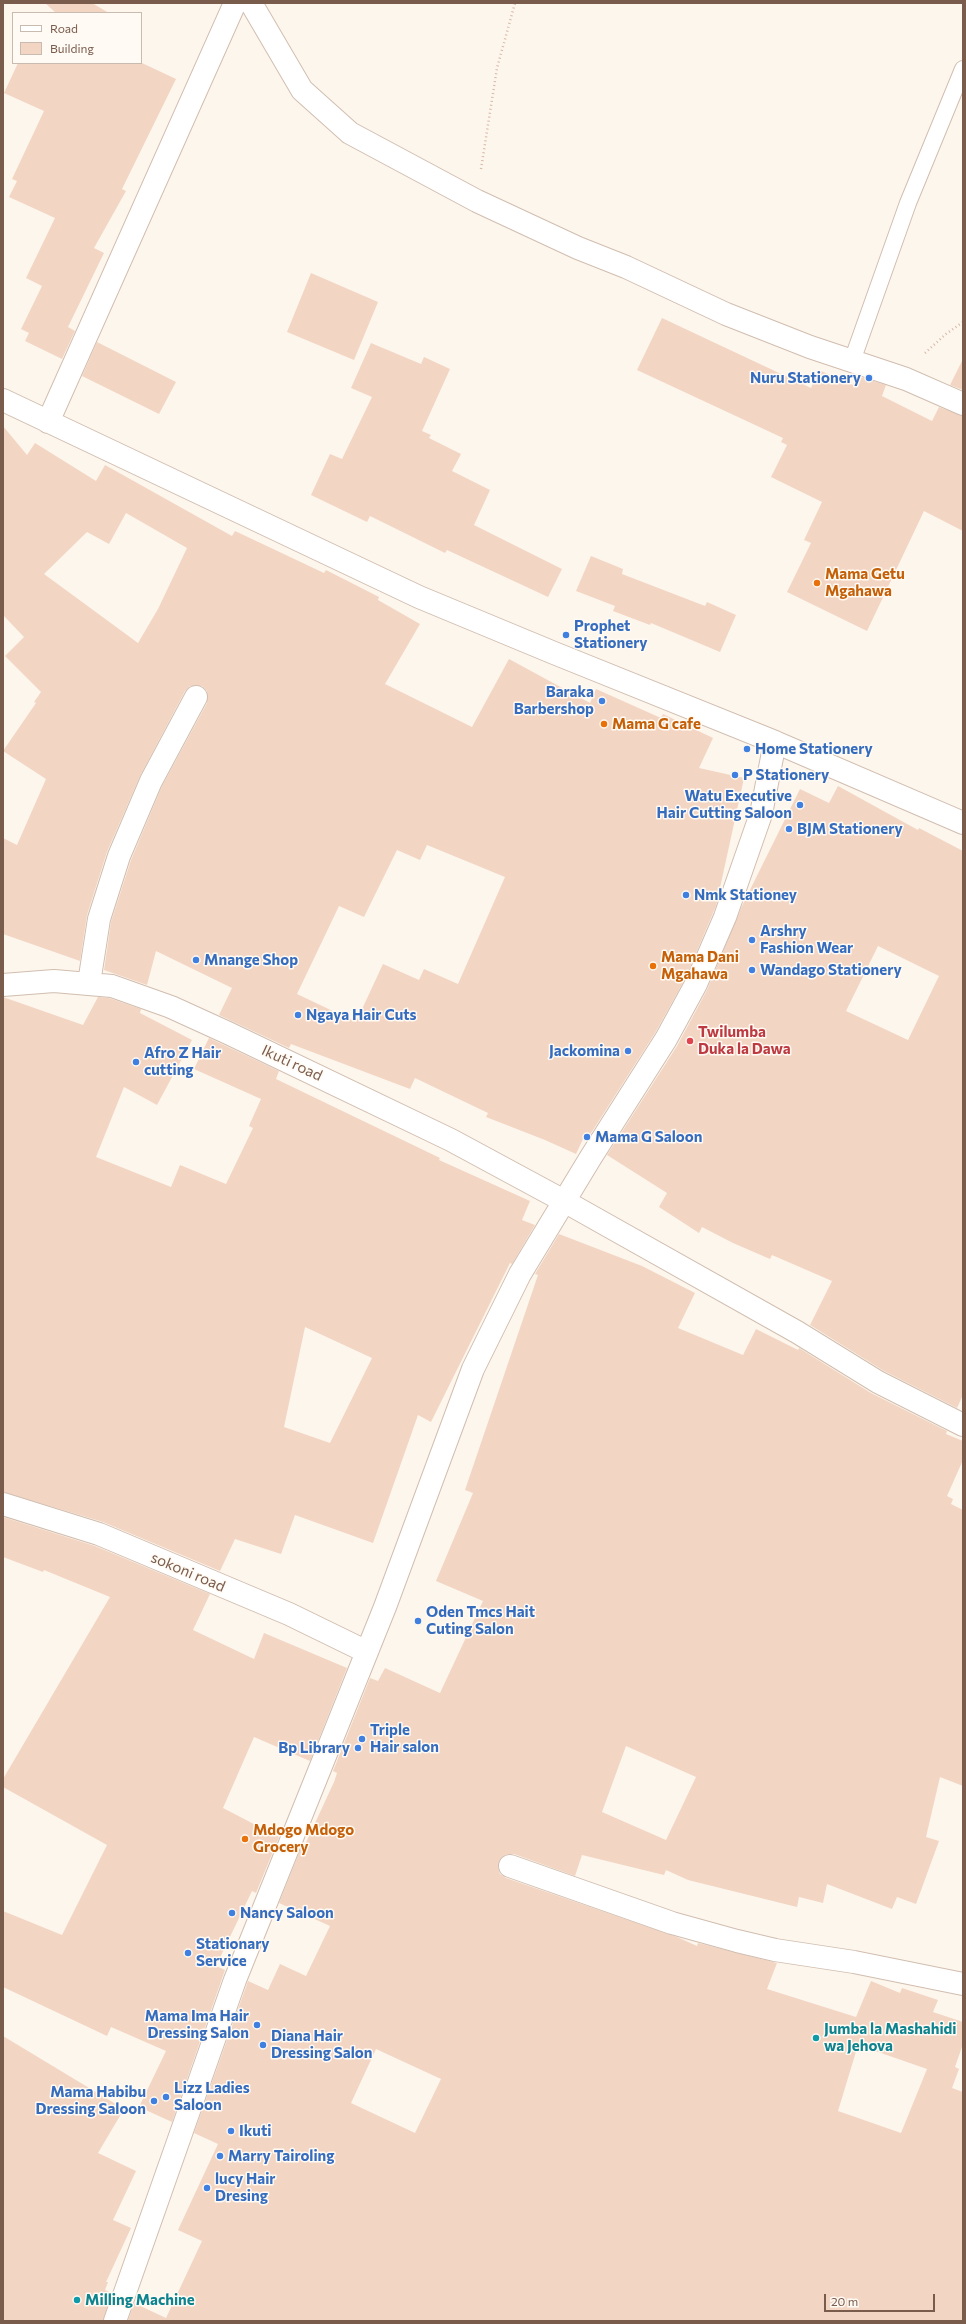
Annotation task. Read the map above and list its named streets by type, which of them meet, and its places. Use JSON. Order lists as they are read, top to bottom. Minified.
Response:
{"streets":{"street":["Ikuti road","sokoni road"]},"places":["Nuru Stationery","Mama Getu Mgahawa","Prophet Stationery","Baraka Barbershop","Mama G cafe","Home Stationery","P Stationery","Watu Executive Hair Cutting Saloon","BJM Stationery","Nmk Stationey","Arshry Fashion Wear","Mnange Shop","Mama Dani Mgahawa","Wandago Stationery","Ngaya Hair Cuts","Twilumba Duka la Dawa","Jackomina","Afro Z Hair cutting","Mama G Saloon","Oden Tmcs Hait Cuting Salon","Triple Hair salon","Bp Library","Mdogo Mdogo Grocery","Nancy Saloon","Stationary Service","Mama Ima Hair Dressing Salon","Jumba la Mashahidi wa Jehova","Diana Hair Dressing Salon","Lizz Ladies Saloon","Mama Habibu Dressing Saloon","Ikuti","Marry Tairoling","lucy Hair Dresing","Milling Machine"],"legend":["Road","Building"],"scale_bar":"20 m"}
